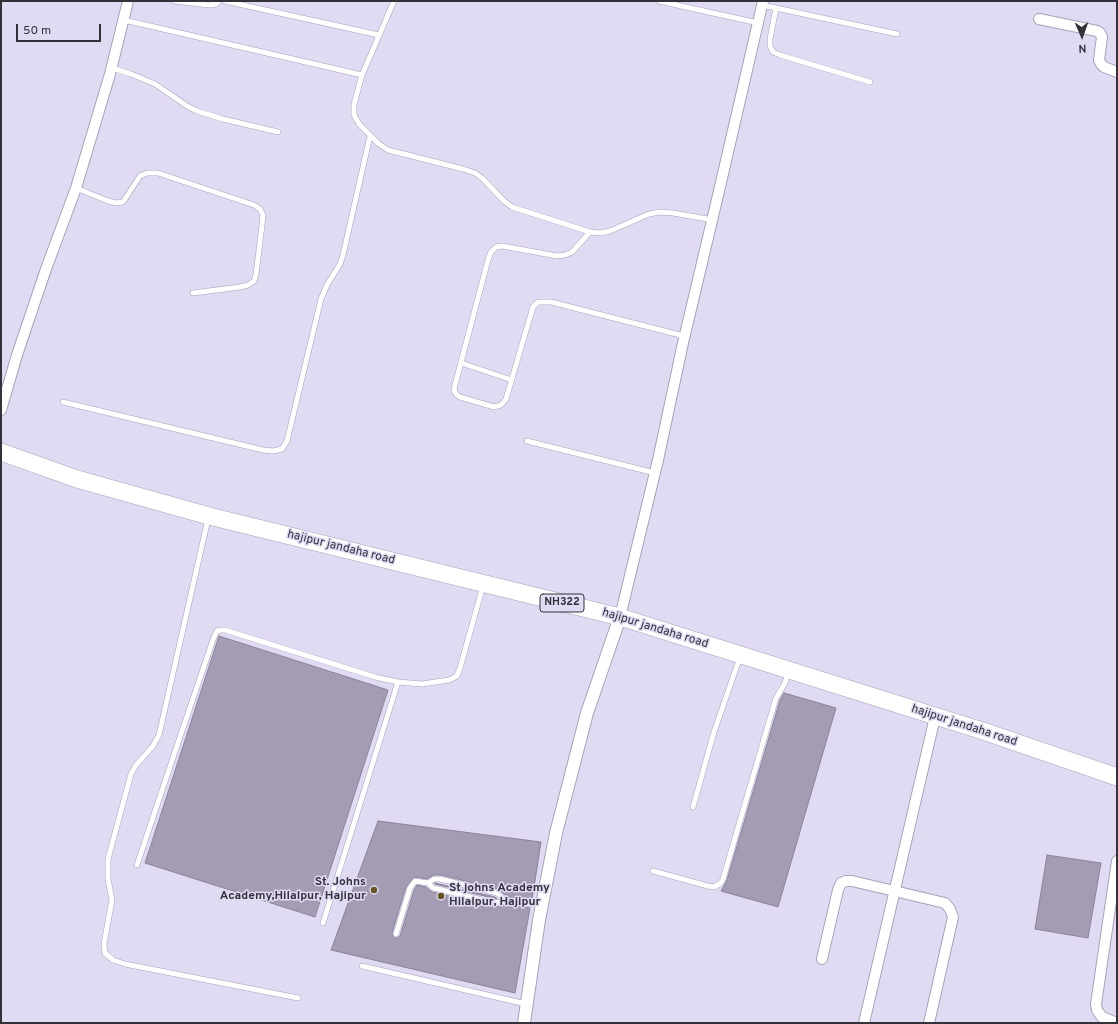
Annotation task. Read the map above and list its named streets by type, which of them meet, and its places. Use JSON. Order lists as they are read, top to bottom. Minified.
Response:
{"streets":{"highway":["hajipur jandaha road","NH322"]},"places":["St. Johns Academy,Hilalpur, Hajipur","St johns Academy Hilalpur, Hajipur"],"scale_bar":"50 m","north":"bottom"}
